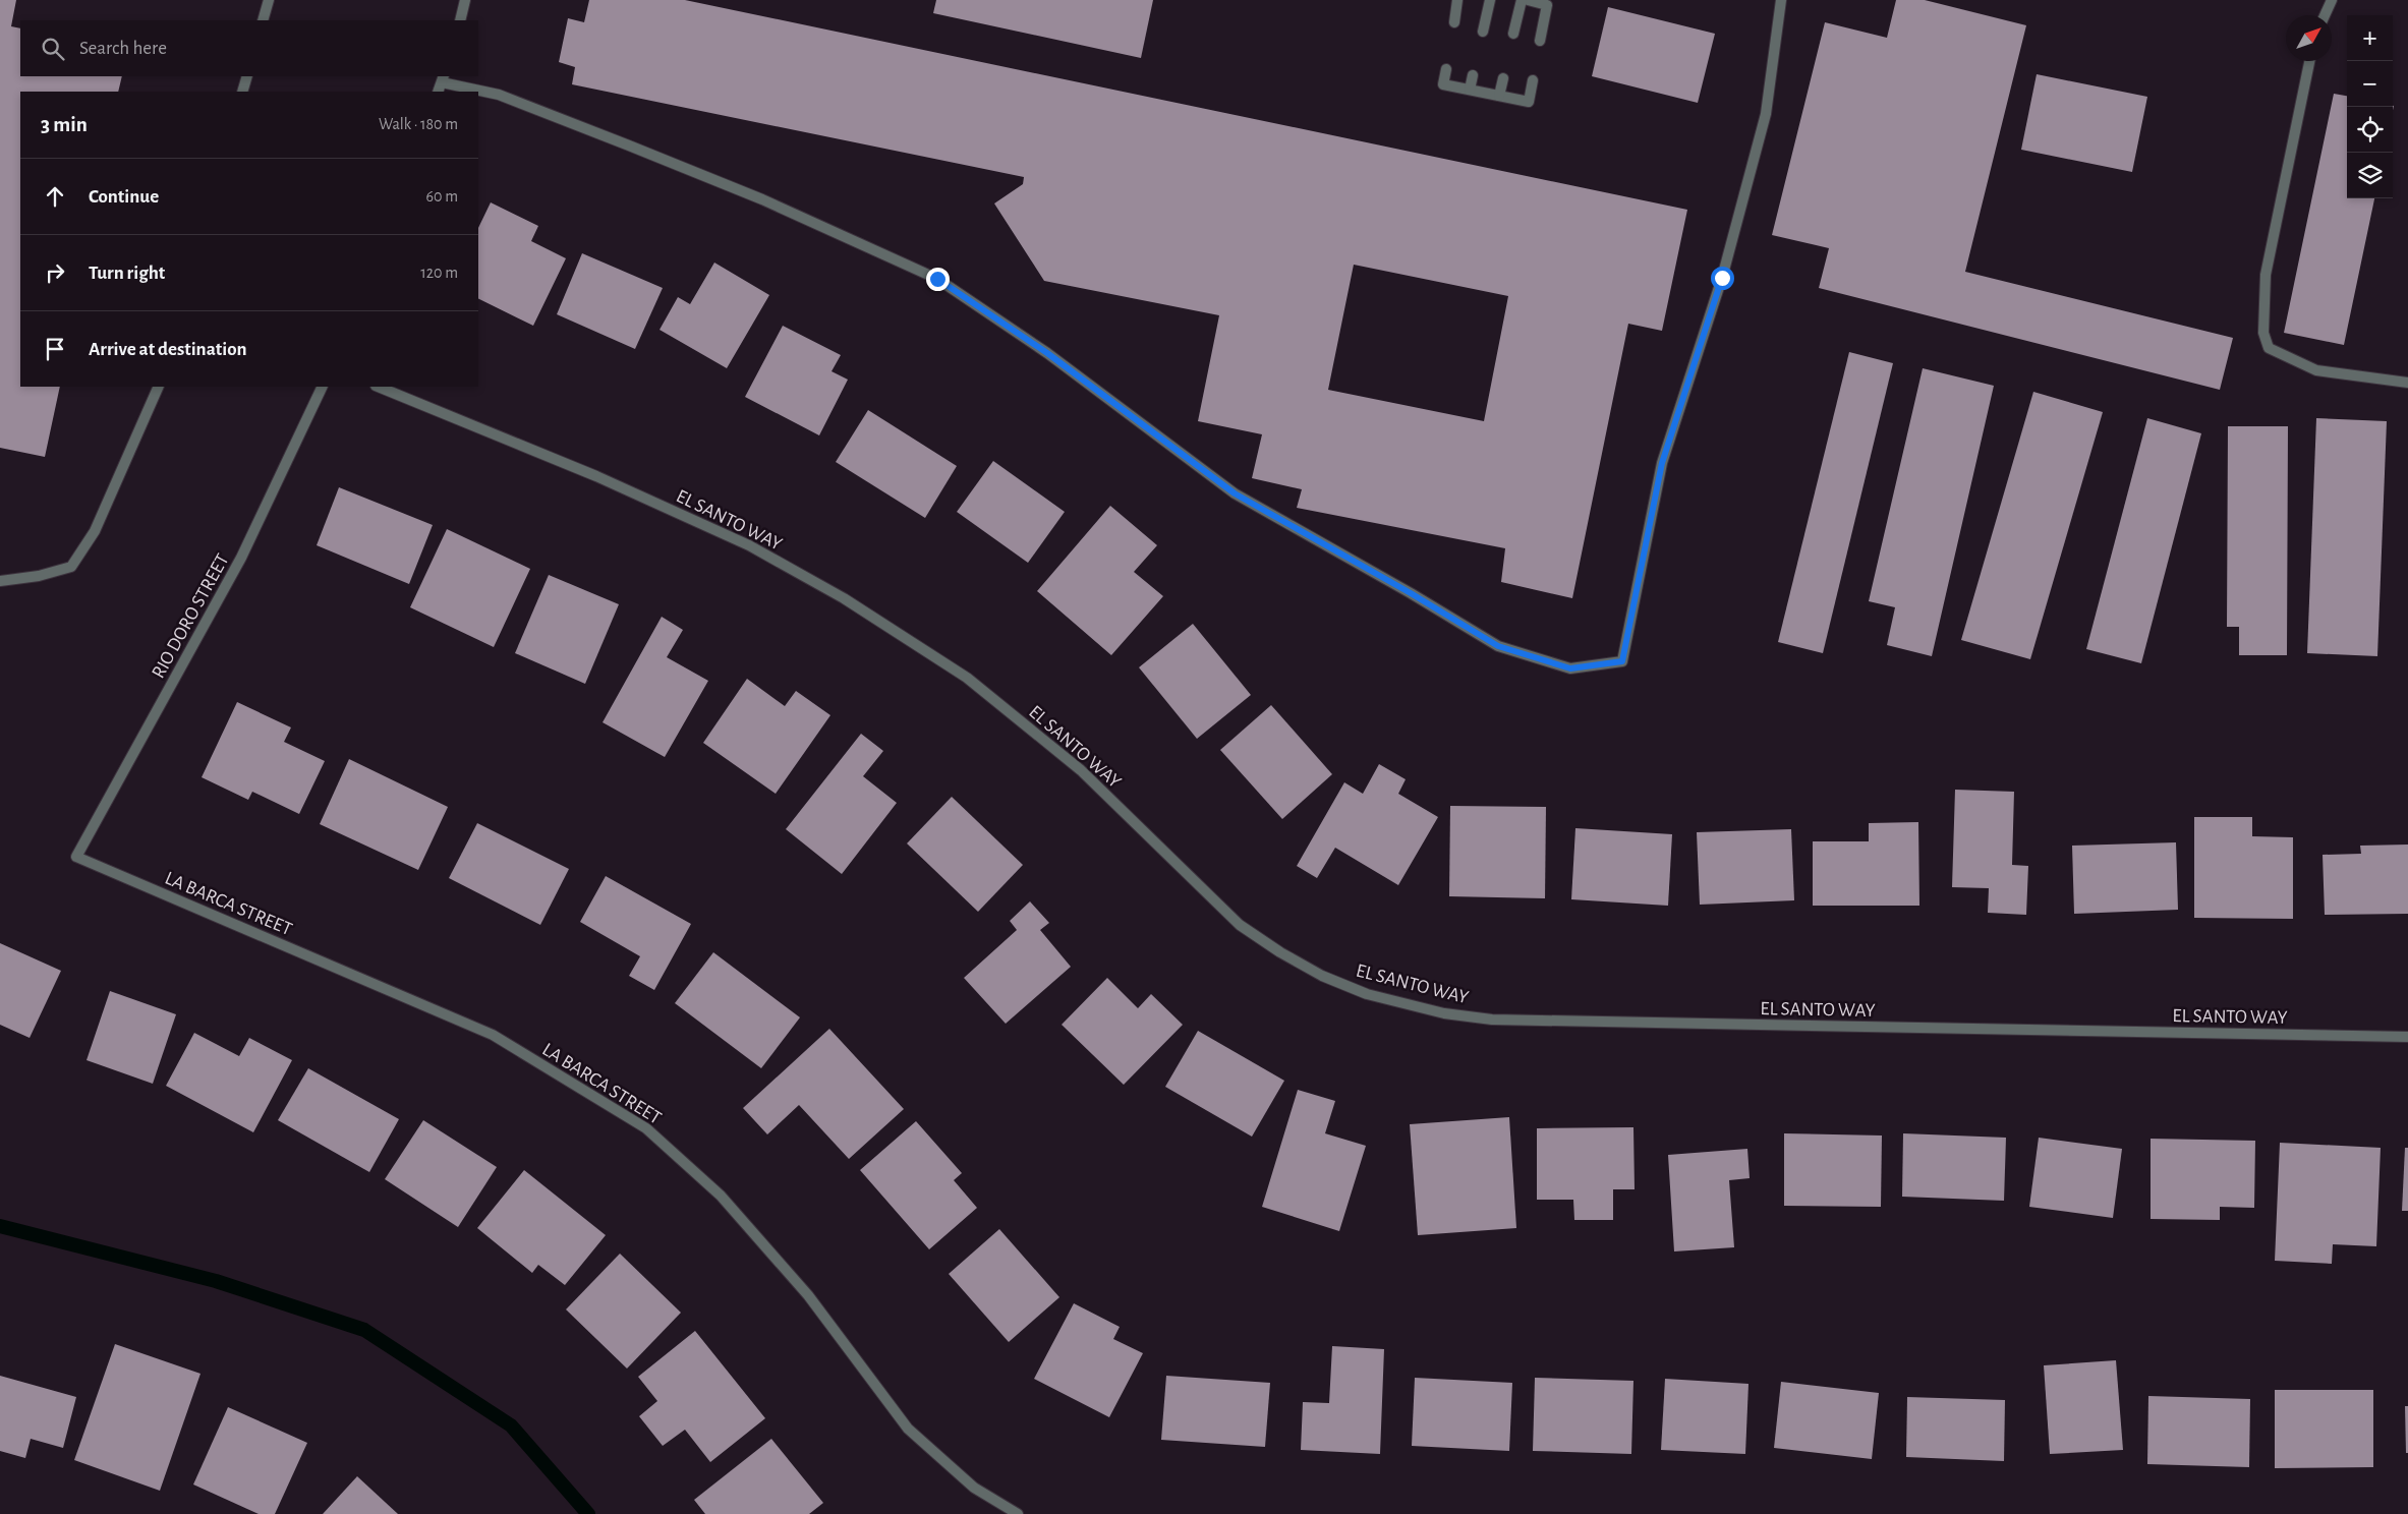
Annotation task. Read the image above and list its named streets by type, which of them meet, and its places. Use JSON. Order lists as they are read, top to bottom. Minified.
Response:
{"streets":{"street":["EL SANTO WAY","RIO DORO STREET","LA BARCA STREET"]},"crossings":[["RIO DORO STREET","LA BARCA STREET"]],"north":"top right","page":{"map_buttons":["+","−"],"search":"Search here","heading":["3 min","Walk · 180 m"],"list":[["Continue","60 m"],["Turn right","120 m"],"Arrive at destination"]}}
